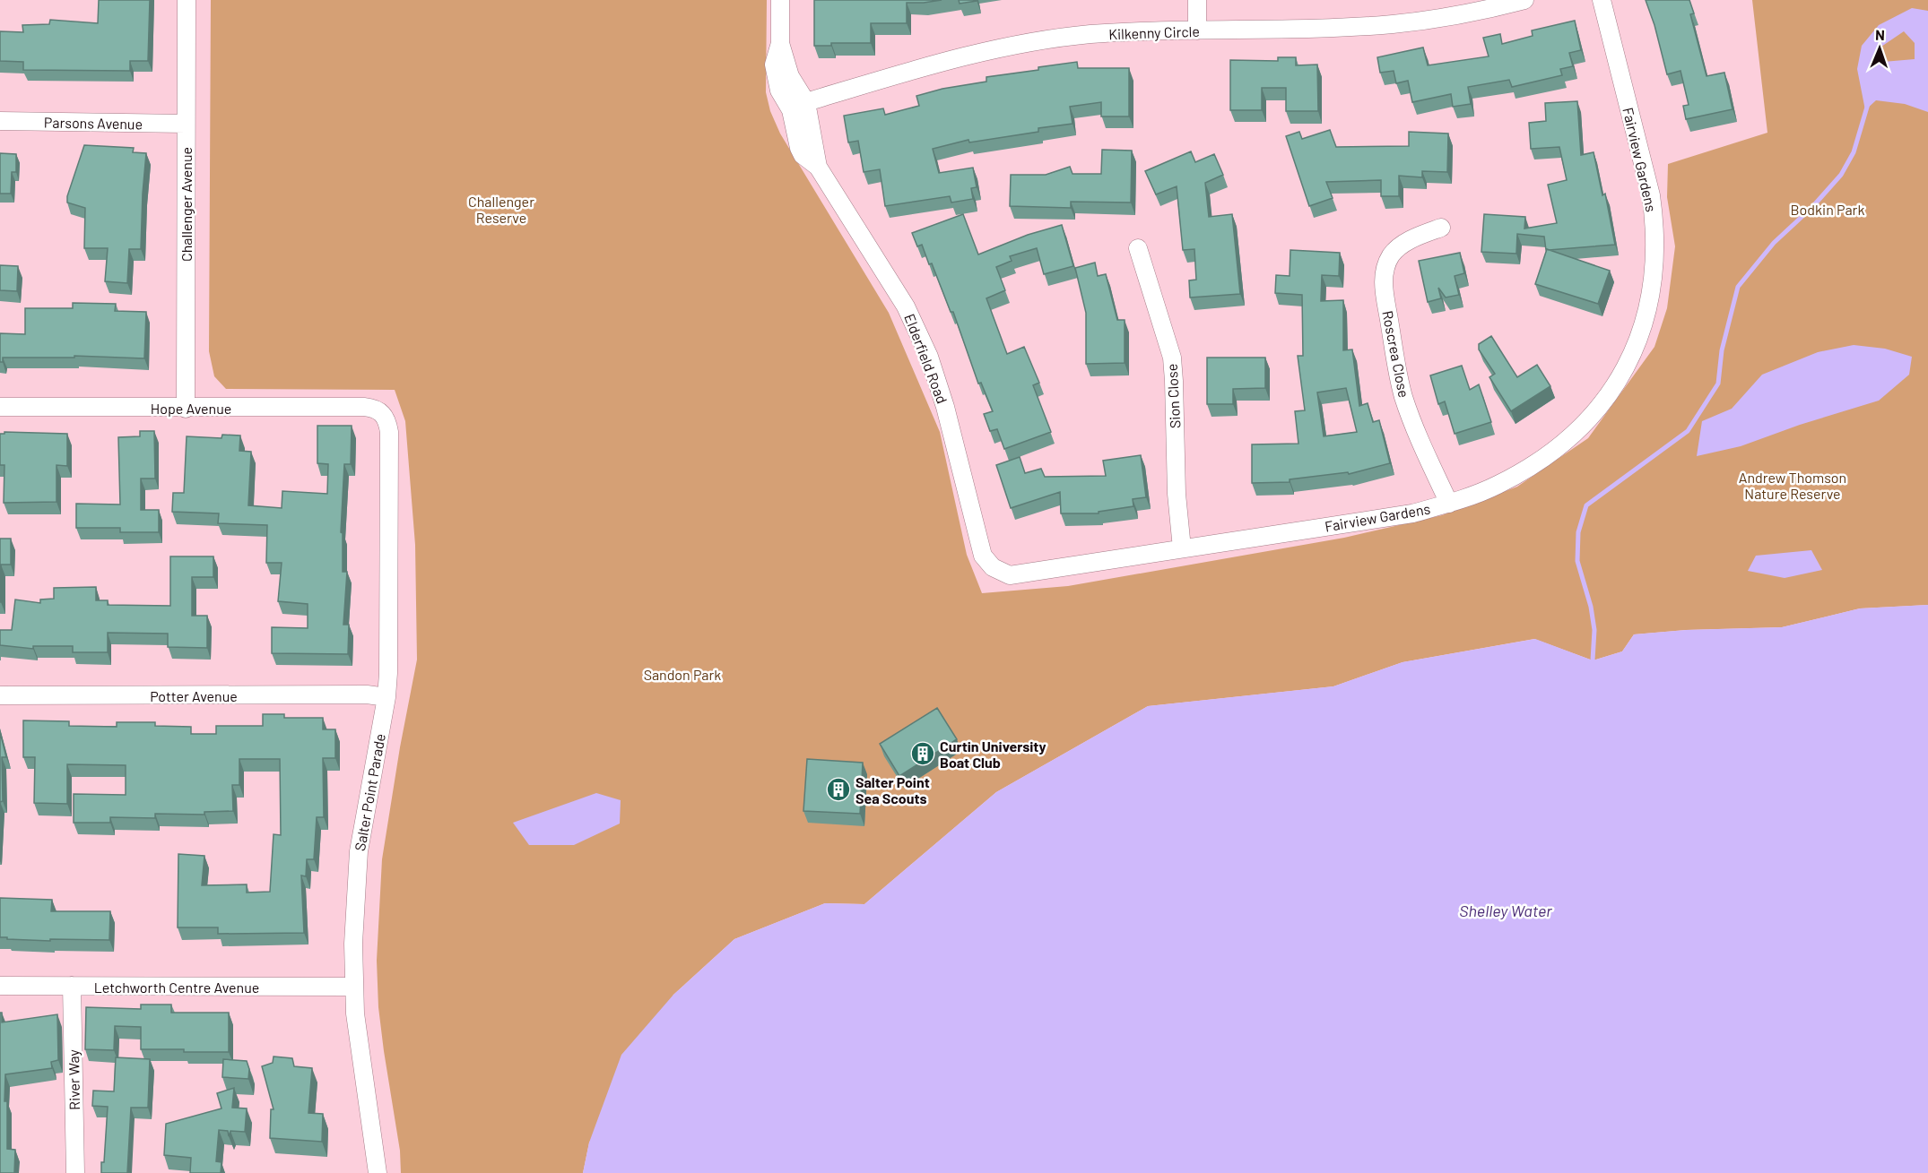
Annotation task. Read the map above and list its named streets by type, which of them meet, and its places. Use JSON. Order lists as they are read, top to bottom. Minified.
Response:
{"streets":{"street":["Kilkenny Circle","Parsons Avenue","Fairview Gardens","Challenger Avenue","Roscrea Close","Elderfield Road","Sion Close","Hope Avenue","Potter Avenue","Salter Point Parade","Letchworth Centre Avenue","River Way"]},"crossings":[["Kilkenny Circle","Elderfield Road"],["Parsons Avenue","Challenger Avenue"],["Fairview Gardens","Roscrea Close"],["Fairview Gardens","Elderfield Road"],["Fairview Gardens","Sion Close"],["Challenger Avenue","Hope Avenue"],["Hope Avenue","Salter Point Parade"],["Potter Avenue","Salter Point Parade"],["Salter Point Parade","Letchworth Centre Avenue"],["Letchworth Centre Avenue","River Way"]],"water":["Shelley Water"],"parks":["Challenger Reserve","Bodkin Park","Andrew Thomson Nature Reserve","Sandon Park"],"places":{"building":["Curtin University Boat Club","Salter Point Sea Scouts"]},"north":"top"}
